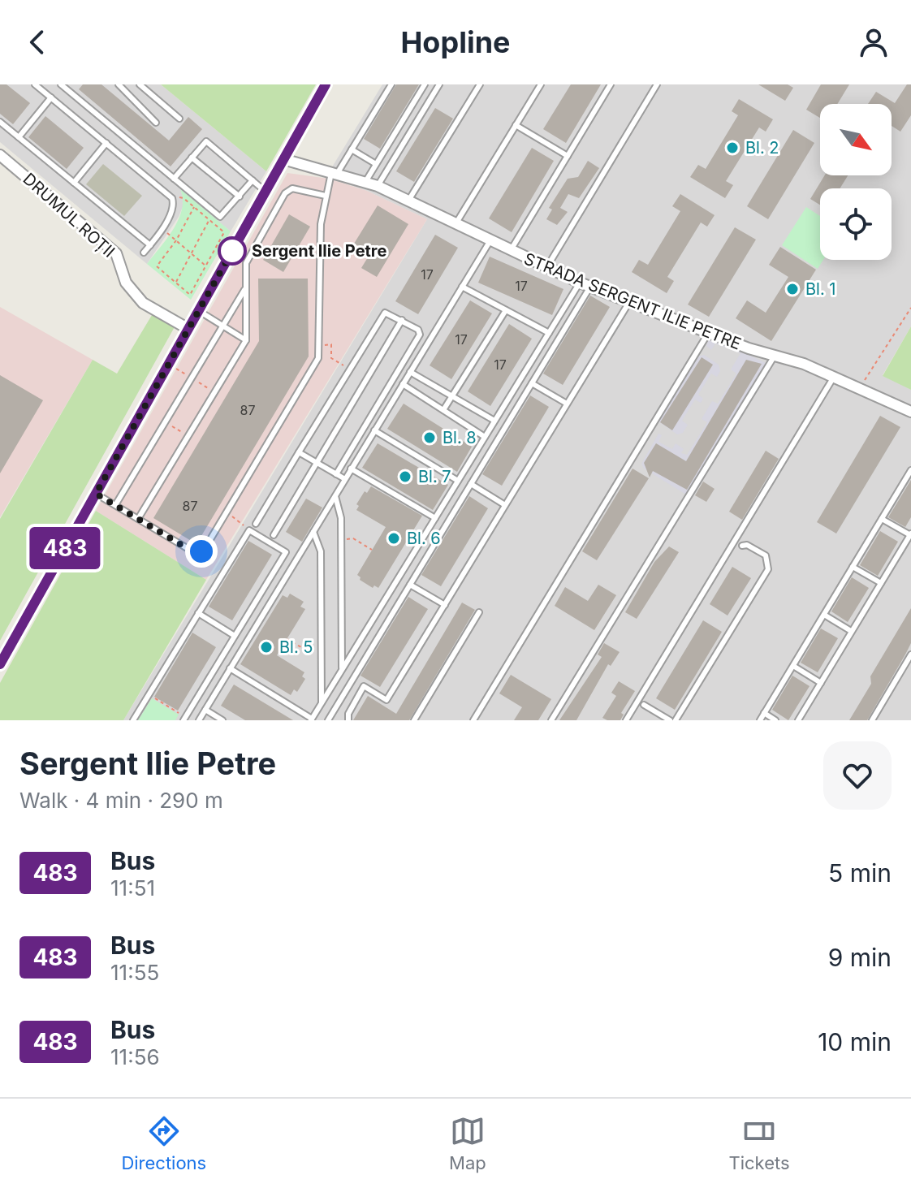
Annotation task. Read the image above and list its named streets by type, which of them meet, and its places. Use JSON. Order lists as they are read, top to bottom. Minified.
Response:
{"streets":{"street":["DRUMUL ROȚII","STRADA SERGENT ILIE PETRE"]},"places":["Bl. 2","Sergent Ilie Petre","Bl. 1","Bl. 8","Bl. 7","Bl. 6","Bl. 5"],"lines":["bus line 483"],"house_numbers":["17","17","17","17","87","87"],"north":"bottom right","page":{"header":"Hopline","on_map":"483","heading":["Sergent Ilie Petre","Walk · 4 min · 290 m"],"list":[{"mark":"483","name":"Bus","note":"11:51","value":"5 min"},{"mark":"483","name":"Bus","note":"11:55","value":"9 min"},{"mark":"483","name":"Bus","note":"11:56","value":"10 min"}],"tabs":["Directions","Map","Tickets"]}}
